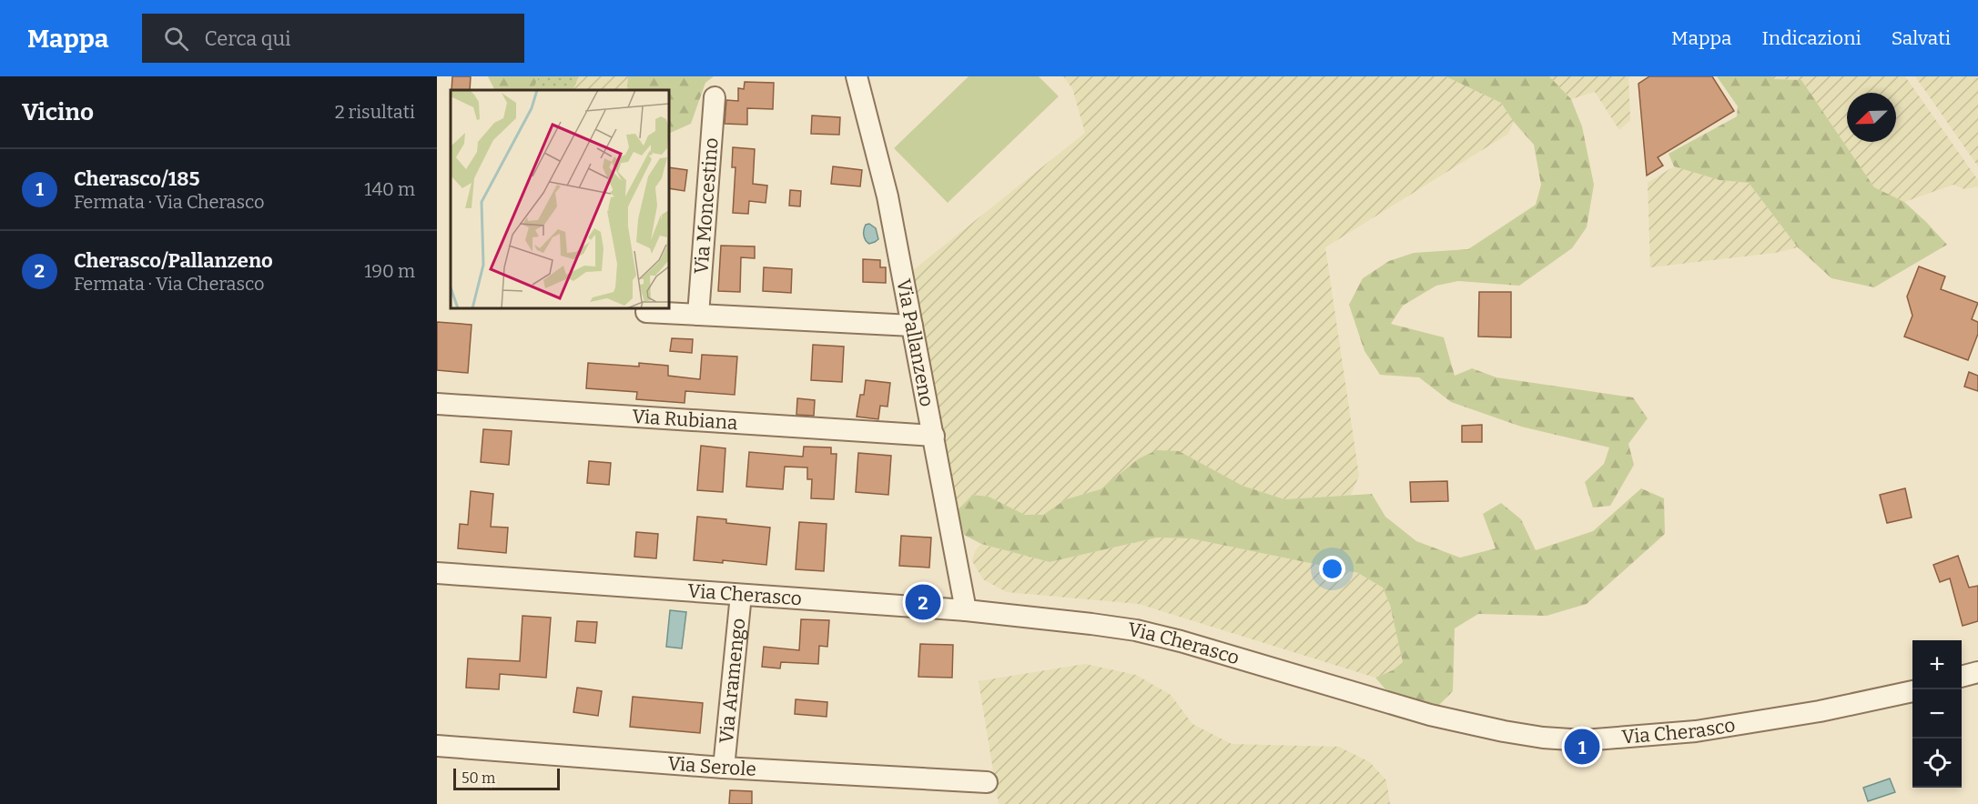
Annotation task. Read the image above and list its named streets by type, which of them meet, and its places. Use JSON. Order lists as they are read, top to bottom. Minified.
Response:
{"streets":{"street":["Via Moncestino","Via Pallanzeno","Via Rubiana","Via Cherasco","Via Aramengo","Via Serole"]},"crossings":[["Via Pallanzeno","Via Rubiana"],["Via Pallanzeno","Via Cherasco"],["Via Cherasco","Via Aramengo"],["Via Aramengo","Via Serole"]],"scale_bar":"50 m","north":"bottom left","page":{"header":"Mappa","search":"Cerca qui","nav":["Mappa","Indicazioni","Salvati"],"heading":["Vicino","2 risultati"],"list":[{"mark":"1","name":"Cherasco/185","note":"Fermata · Via Cherasco","value":"140 m"},{"mark":"2","name":"Cherasco/Pallanzeno","note":"Fermata · Via Cherasco","value":"190 m"}],"pins":["2","1"],"map_buttons":["+","−"],"scale":"50 m"}}
